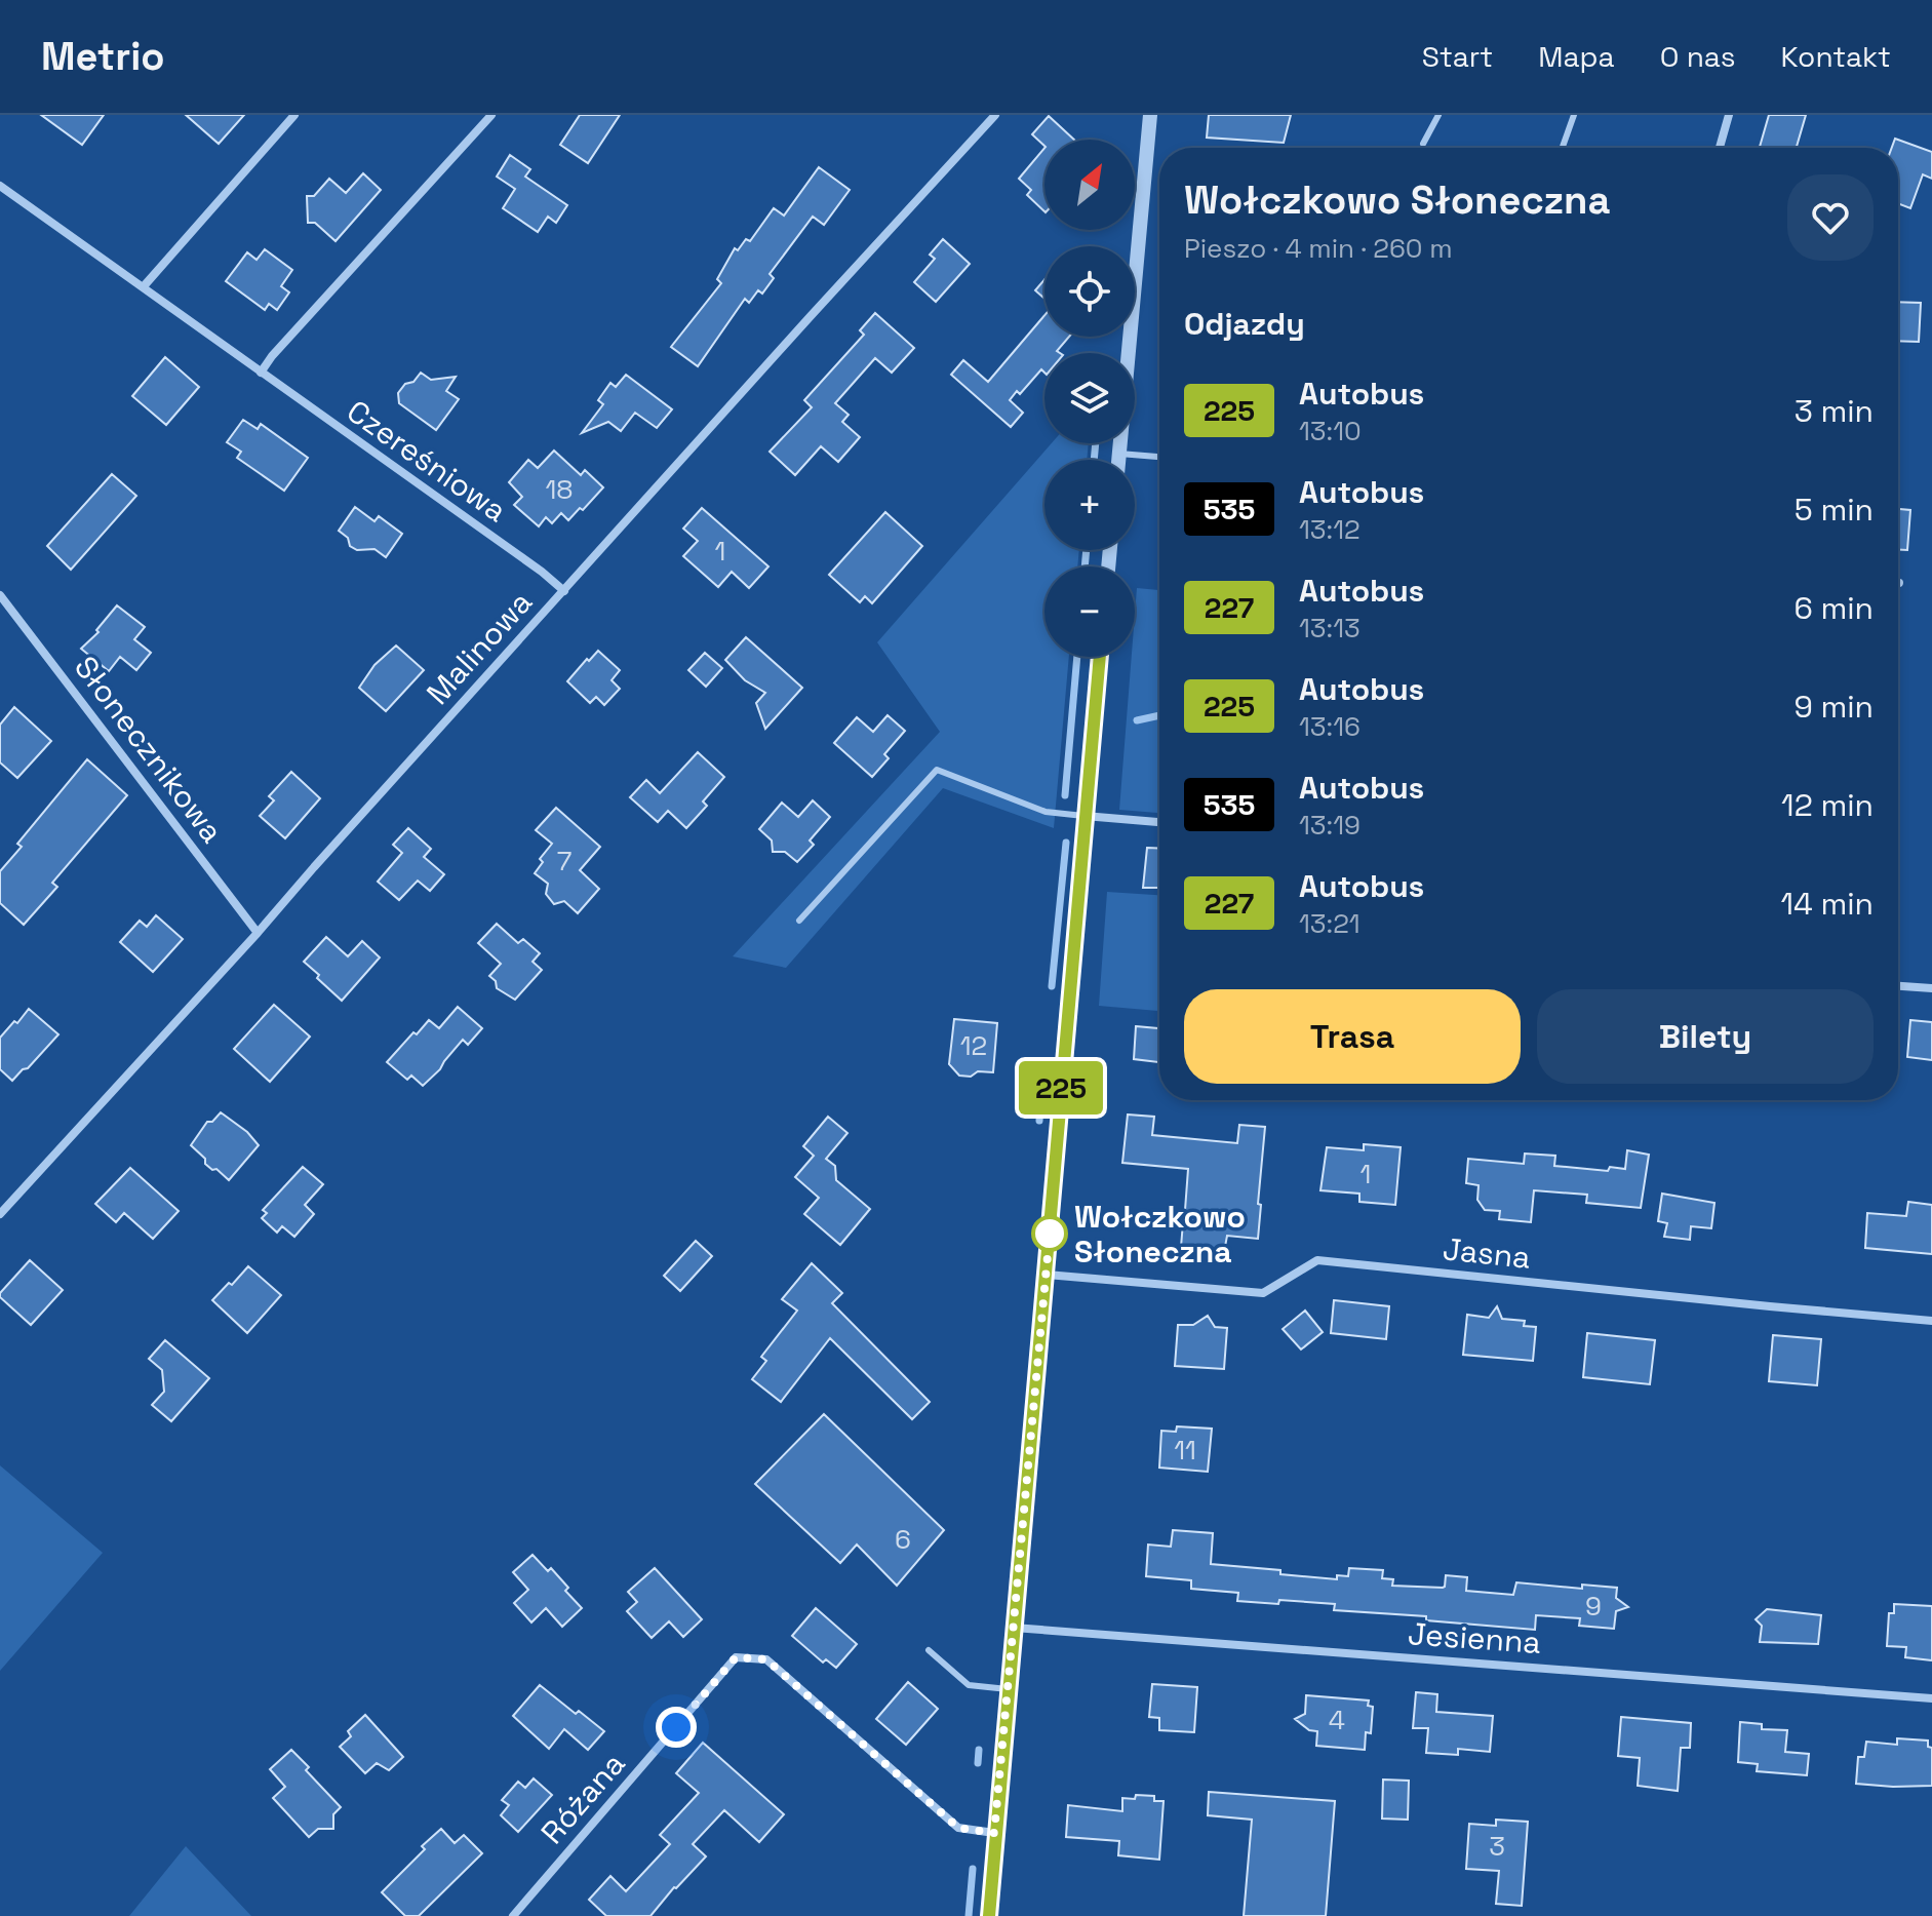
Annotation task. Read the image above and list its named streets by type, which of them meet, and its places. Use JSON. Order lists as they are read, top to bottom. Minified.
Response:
{"streets":{"street":["Czereśniowa","Malinowa","Słonecznikowa","Jasna","Jesienna","Różana"]},"crossings":[["Czereśniowa","Malinowa"],["Malinowa","Słonecznikowa"]],"places":["Wołczkowo Słoneczna"],"lines":["bus line 225"],"house_numbers":["18","1","7","12","1","11","6","9","4","3"],"north":"top right","page":{"header":"Metrio","nav":["Start","Mapa","O nas","Kontakt"],"on_map":"225","map_buttons":["+","−"],"heading":[["Wołczkowo Słoneczna","Pieszo · 4 min · 260 m"],"Odjazdy"],"list":[{"mark":"225","name":"Autobus","note":"13:10","value":"3 min"},{"mark":"535","name":"Autobus","note":"13:12","value":"5 min"},{"mark":"227","name":"Autobus","note":"13:13","value":"6 min"},{"mark":"225","name":"Autobus","note":"13:16","value":"9 min"},{"mark":"535","name":"Autobus","note":"13:19","value":"12 min"},{"mark":"227","name":"Autobus","note":"13:21","value":"14 min"}],"buttons":["Trasa","Bilety"]}}
